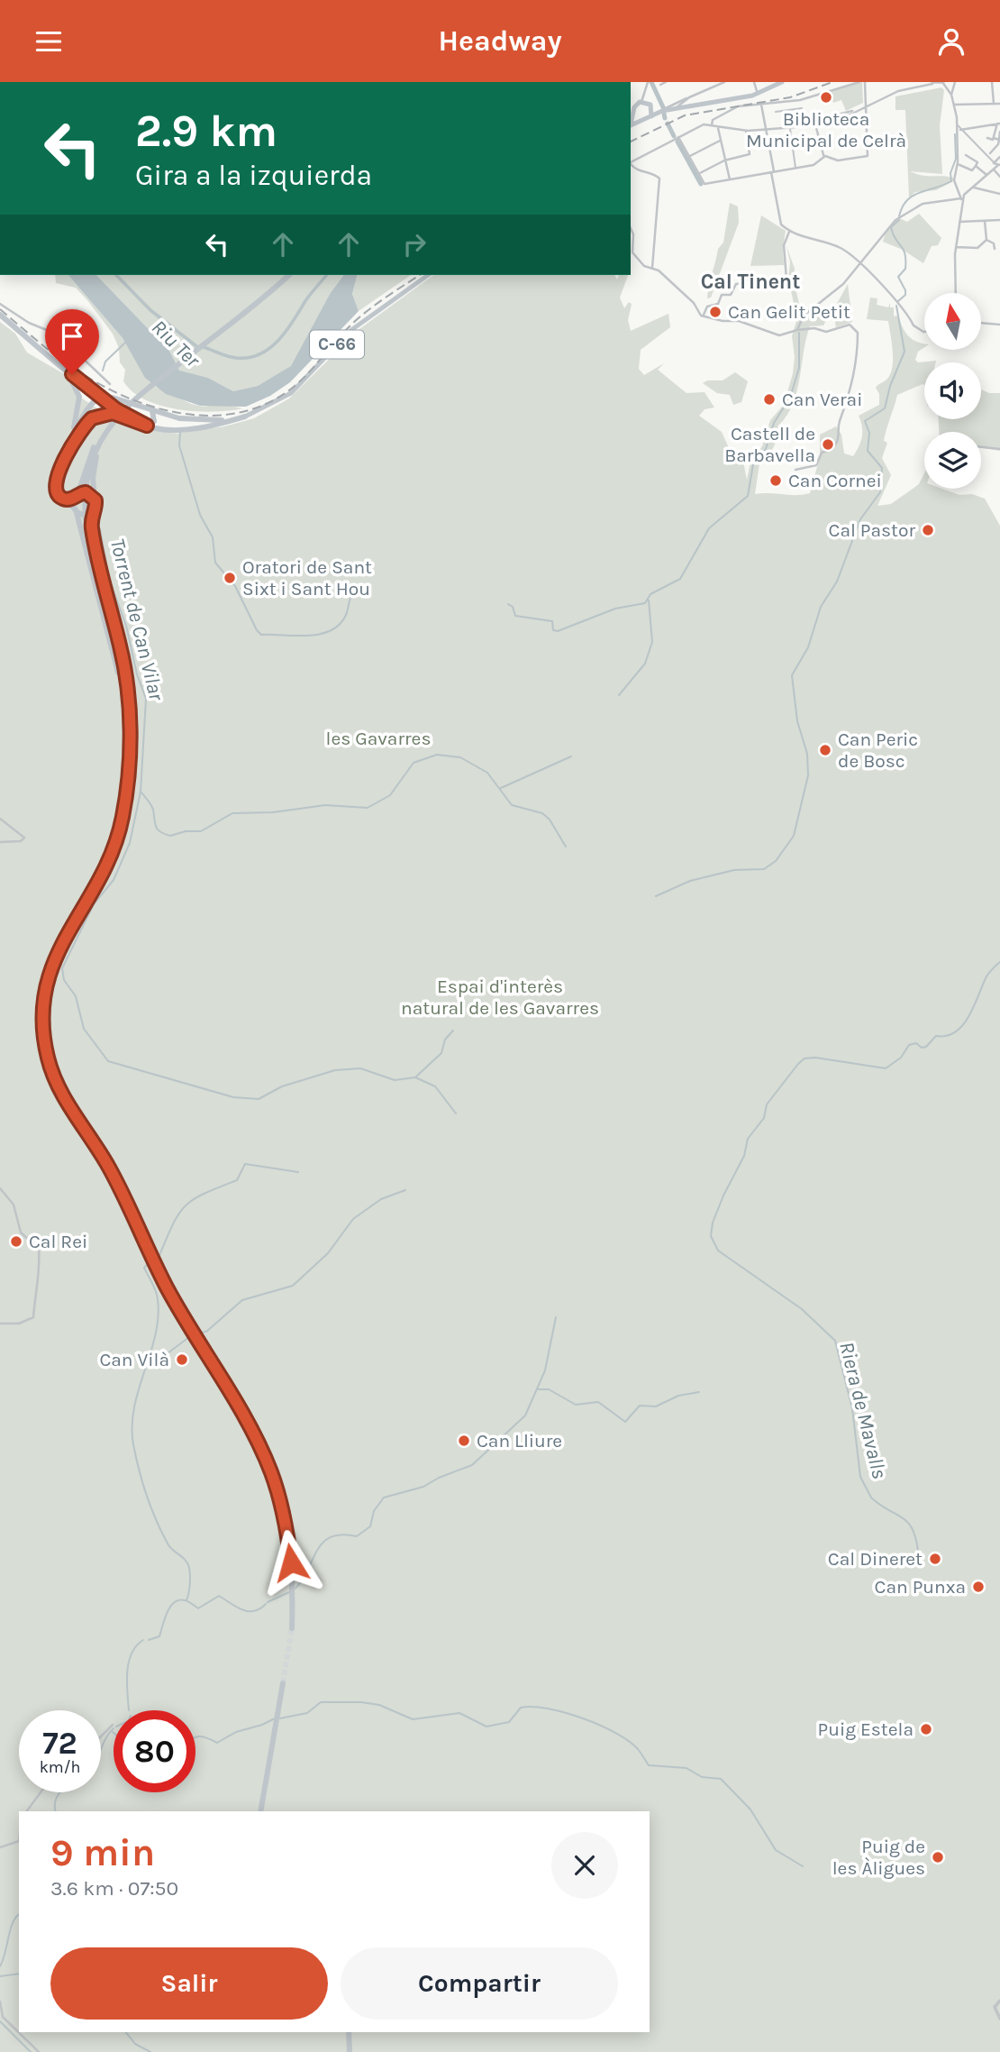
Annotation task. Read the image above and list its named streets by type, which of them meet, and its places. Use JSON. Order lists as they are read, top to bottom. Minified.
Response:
{"streets":{"highway":["C-66"]},"districts":["Cal Tinent"],"water":["Riu Ter","Torrent de Can Vilar","Riera de Mavalls"],"parks":["les Gavarres","Espai d'interès natural de les Gavarres"],"places":["Biblioteca Municipal de Celrà","Can Gelit Petit","Can Verai","Castell de Barbavella","Can Cornei","Cal Pastor","Oratori de Sant Sixt i Sant Hou","Can Peric de Bosc","Cal Rei","Can Vilà","Can Lliure","Cal Dineret","Can Punxa","Puig Estela","Puig de les Àligues"],"north":"top","page":{"header":"Headway","turn":["2.9 km","Gira a la izquierda"],"speed":"72 km/h","limit":"80","heading":["9 min","3.6 km · 07:50"],"buttons":["Salir","Compartir"]}}
